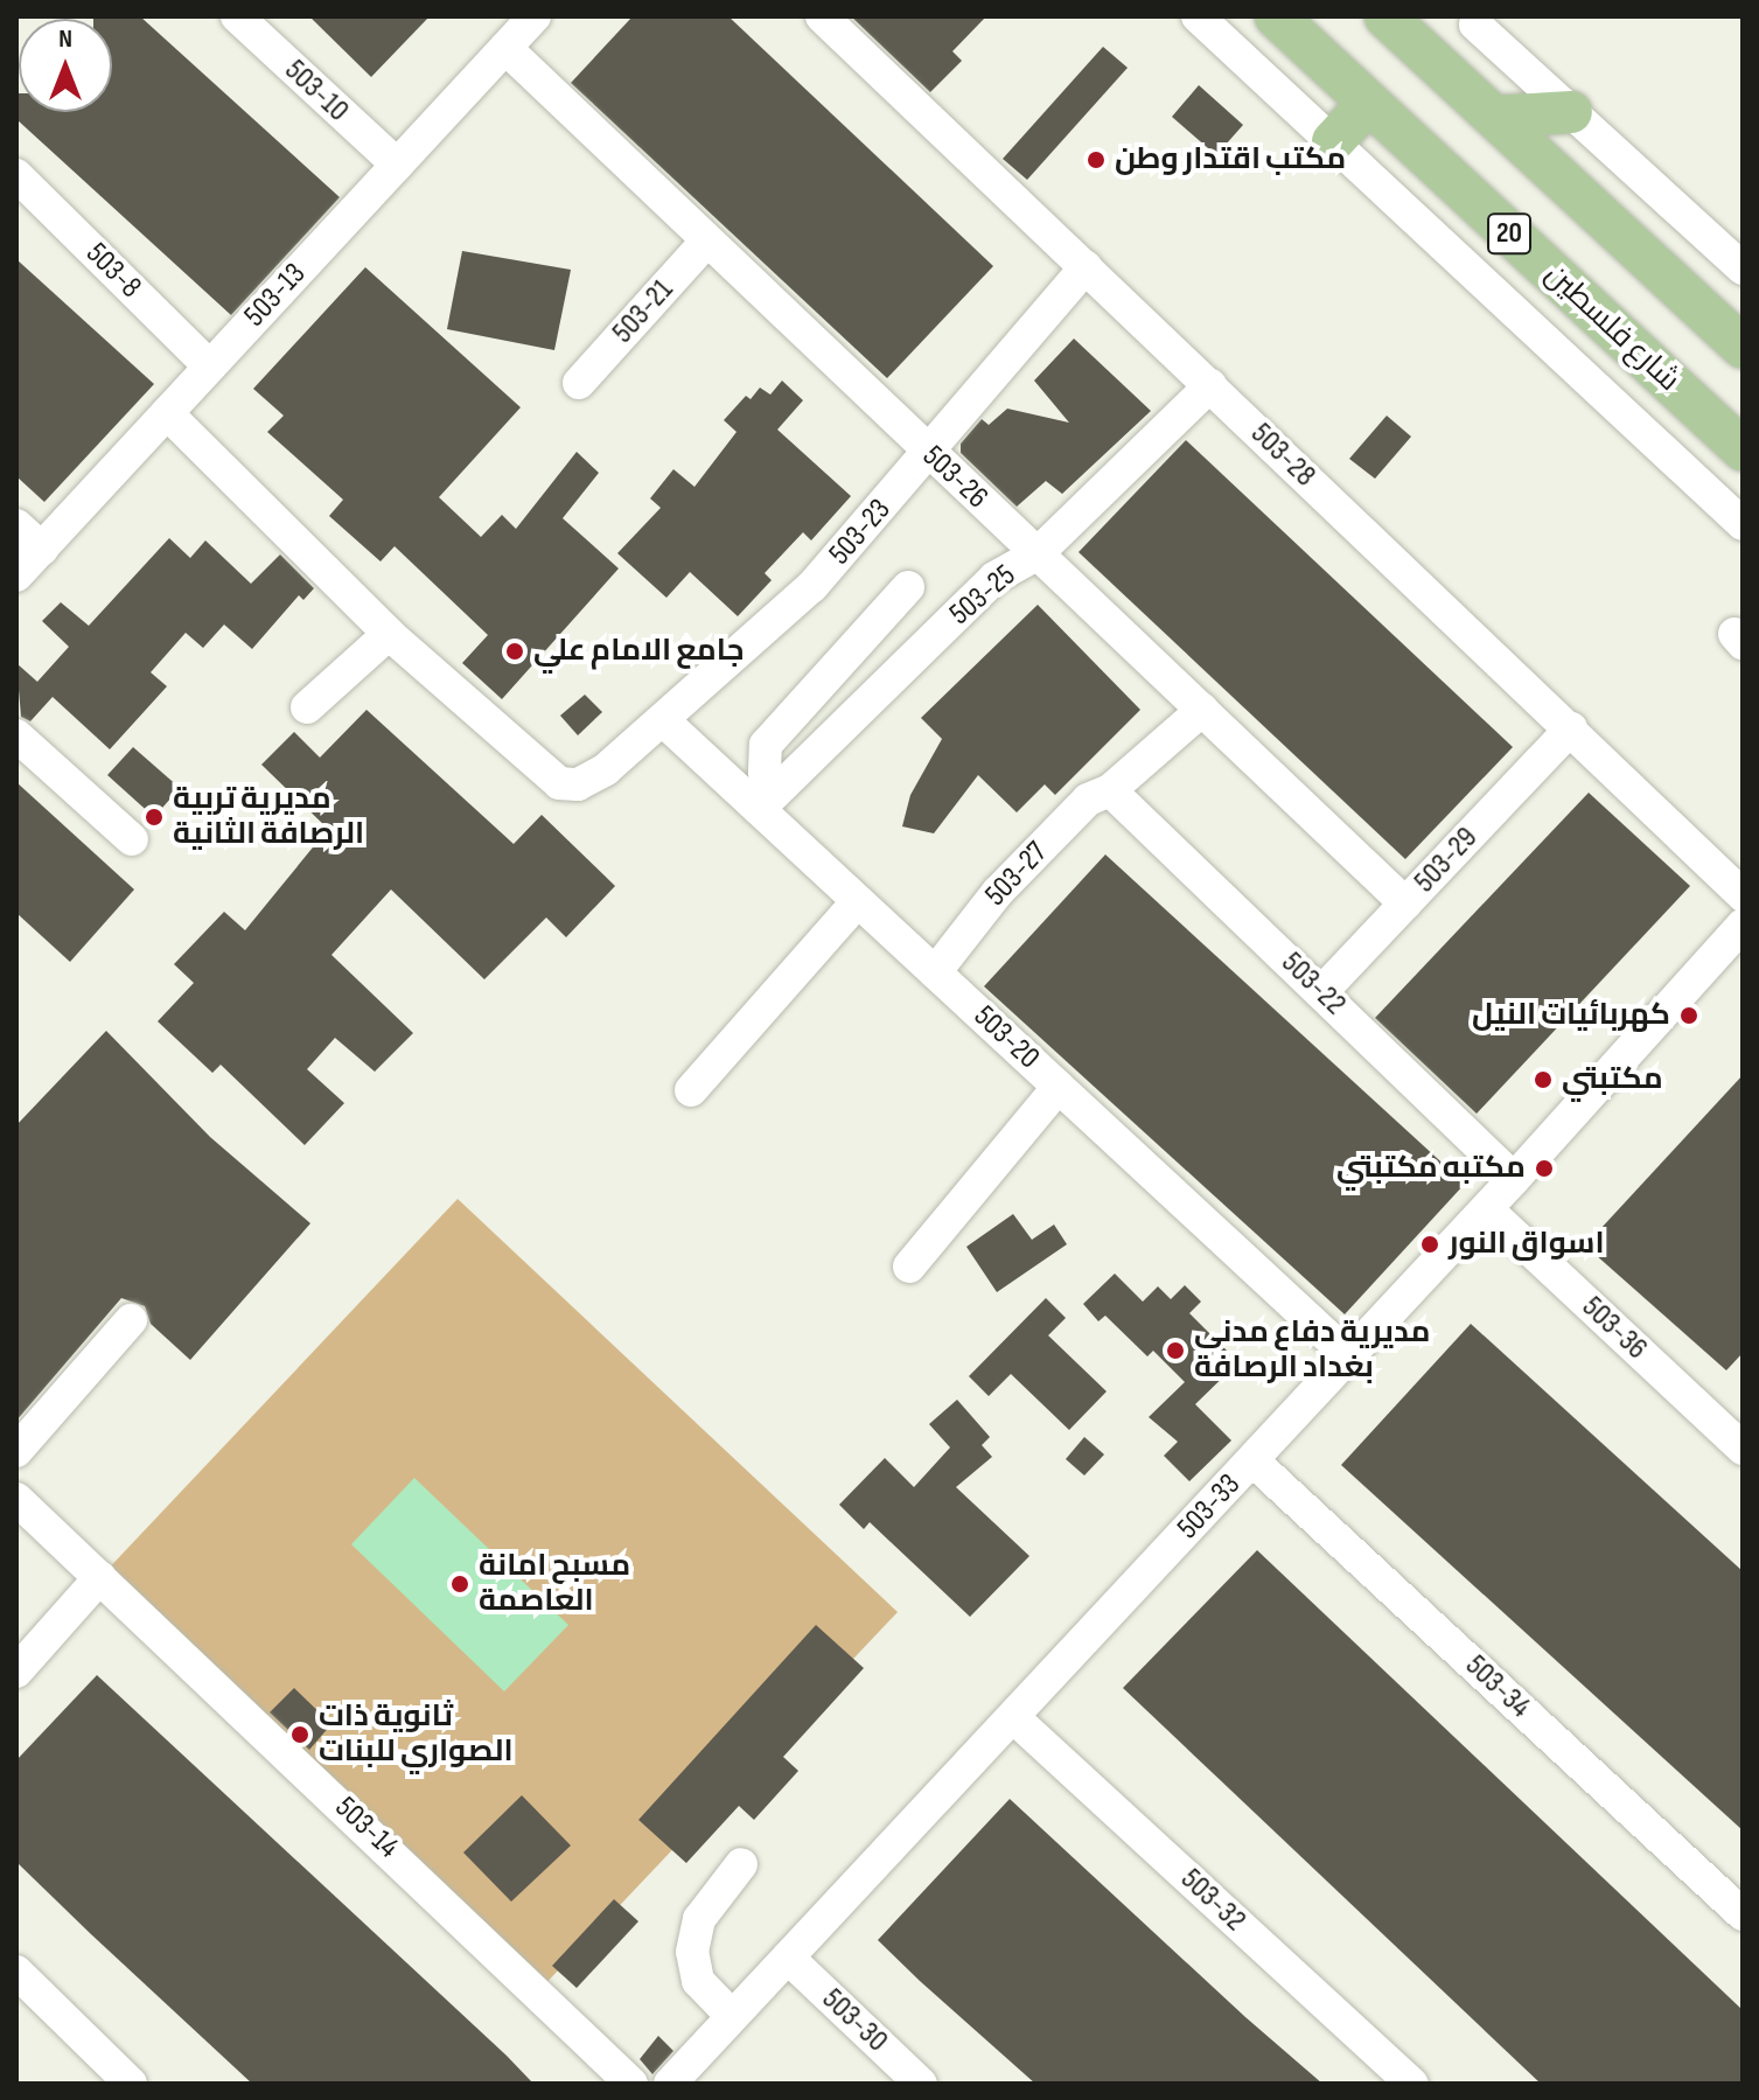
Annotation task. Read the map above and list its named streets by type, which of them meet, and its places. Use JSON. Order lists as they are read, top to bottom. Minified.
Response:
{"streets":{"main road":["20","شارع فلسطين"],"street":["503-10","503-8","503-13","503-21","503-28","503-26","503-23","503-25","503-29","503-27","503-22","503-20","503-36","503-33","503-34","503-14","503-32","503-30"]},"crossings":[["503-10","503-13"],["503-8","503-13"],["503-13","503-26"],["503-21","503-26"],["503-28","503-23"],["503-28","503-25"],["503-28","503-29"],["503-26","503-23"],["503-26","503-25"],["503-26","503-29"],["503-26","503-27"],["503-23","503-20"],["503-25","503-20"],["503-29","503-22"],["503-27","503-22"],["503-27","503-20"],["503-22","503-33"],["503-20","503-33"],["503-36","503-33"],["503-33","503-34"],["503-33","503-32"],["503-33","503-30"]],"places":["مكتب اقتدار وطن","جامع الامام علي","مديرية تربية الرصافة الثانية","كهربائيات النيل","مكتبتي","مكتبه مكتبتي","اسواق النور","مديرية دفاع مدني بغداد الرصافة","مسبح امانة العاصمة","ثانوية ذات الصواري للبنات"],"north":"top"}
